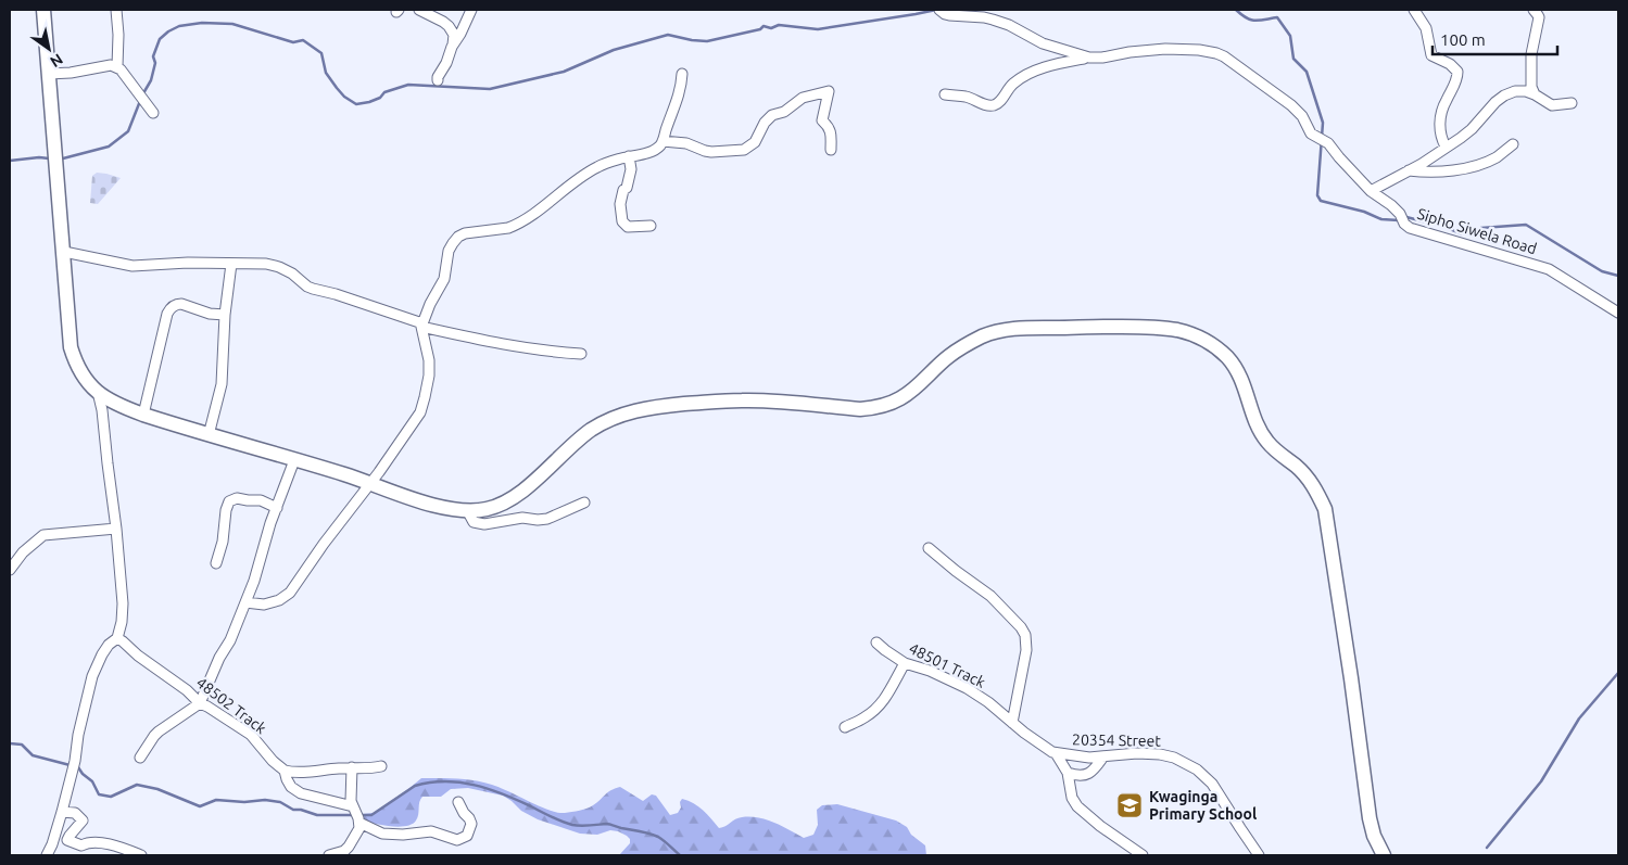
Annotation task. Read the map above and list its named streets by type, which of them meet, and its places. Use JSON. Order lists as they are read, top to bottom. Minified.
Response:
{"streets":{"street":["Sipho Siwela Road","48501 Track","48502 Track","20354 Street"]},"crossings":[["48501 Track","20354 Street"]],"places":{"school or university":["Kwaginga Primary School"]},"scale_bar":"100 m","north":"bottom right"}
